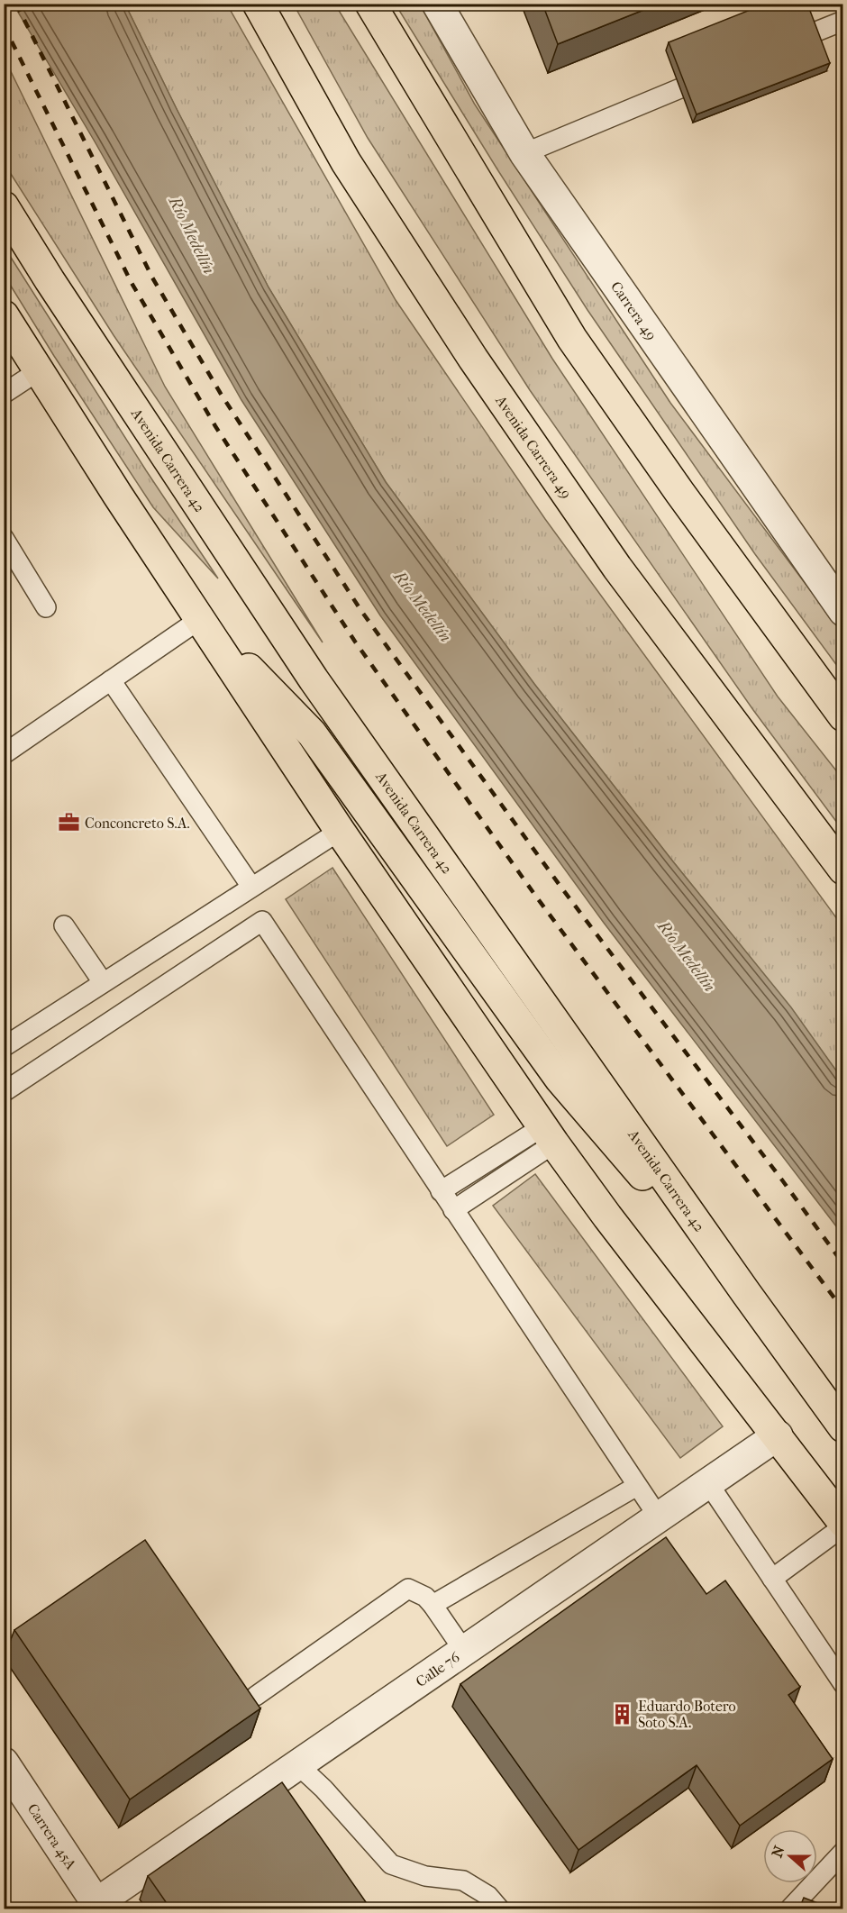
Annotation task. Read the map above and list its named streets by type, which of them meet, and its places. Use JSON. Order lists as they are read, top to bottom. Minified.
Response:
{"streets":{"highway":["Avenida Carrera 49","Avenida Carrera 42"],"street":["Carrera 49","Calle 76","Carrera 45A"]},"crossings":[["Calle 76","Carrera 45A"]],"water":["Río Medellín"],"places":{"office":["Conconcreto S.A."],"building":["Eduardo Botero Soto S.A."]},"north":"left"}
